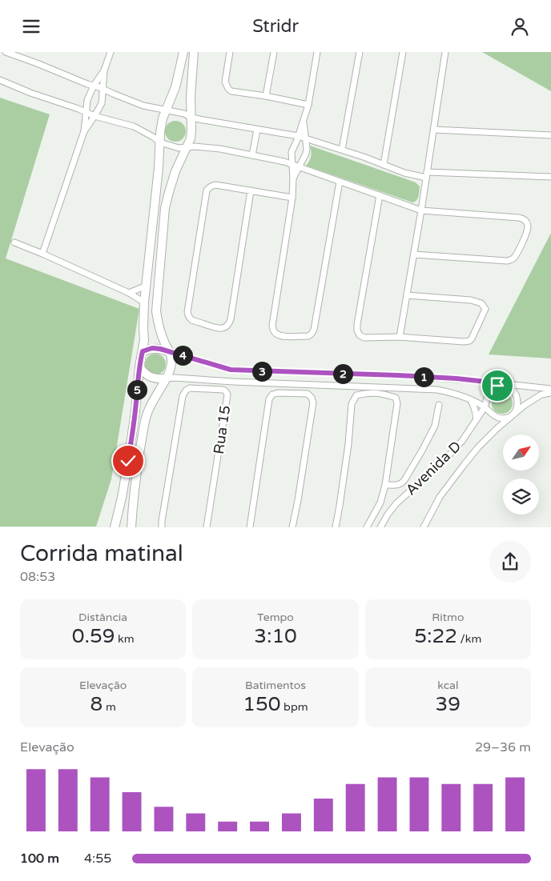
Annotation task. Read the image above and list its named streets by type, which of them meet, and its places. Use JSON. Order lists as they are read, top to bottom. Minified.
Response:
{"streets":{"street":["Rua 15","Avenida D"]},"north":"top right","page":{"header":"Stridr","pins":["4","3","2","1","5"],"heading":["Corrida matinal","08:53"],"stats":[["Distância","0.59 km"],["Tempo","3:10"],["Ritmo","5:22 /km"],["Elevação","8 m"],["Batimentos","150 bpm"],["kcal","39"]],"chart":["Elevação","29–36 m"],"list":[{"name":"100 m","note":"4:55"}]}}
